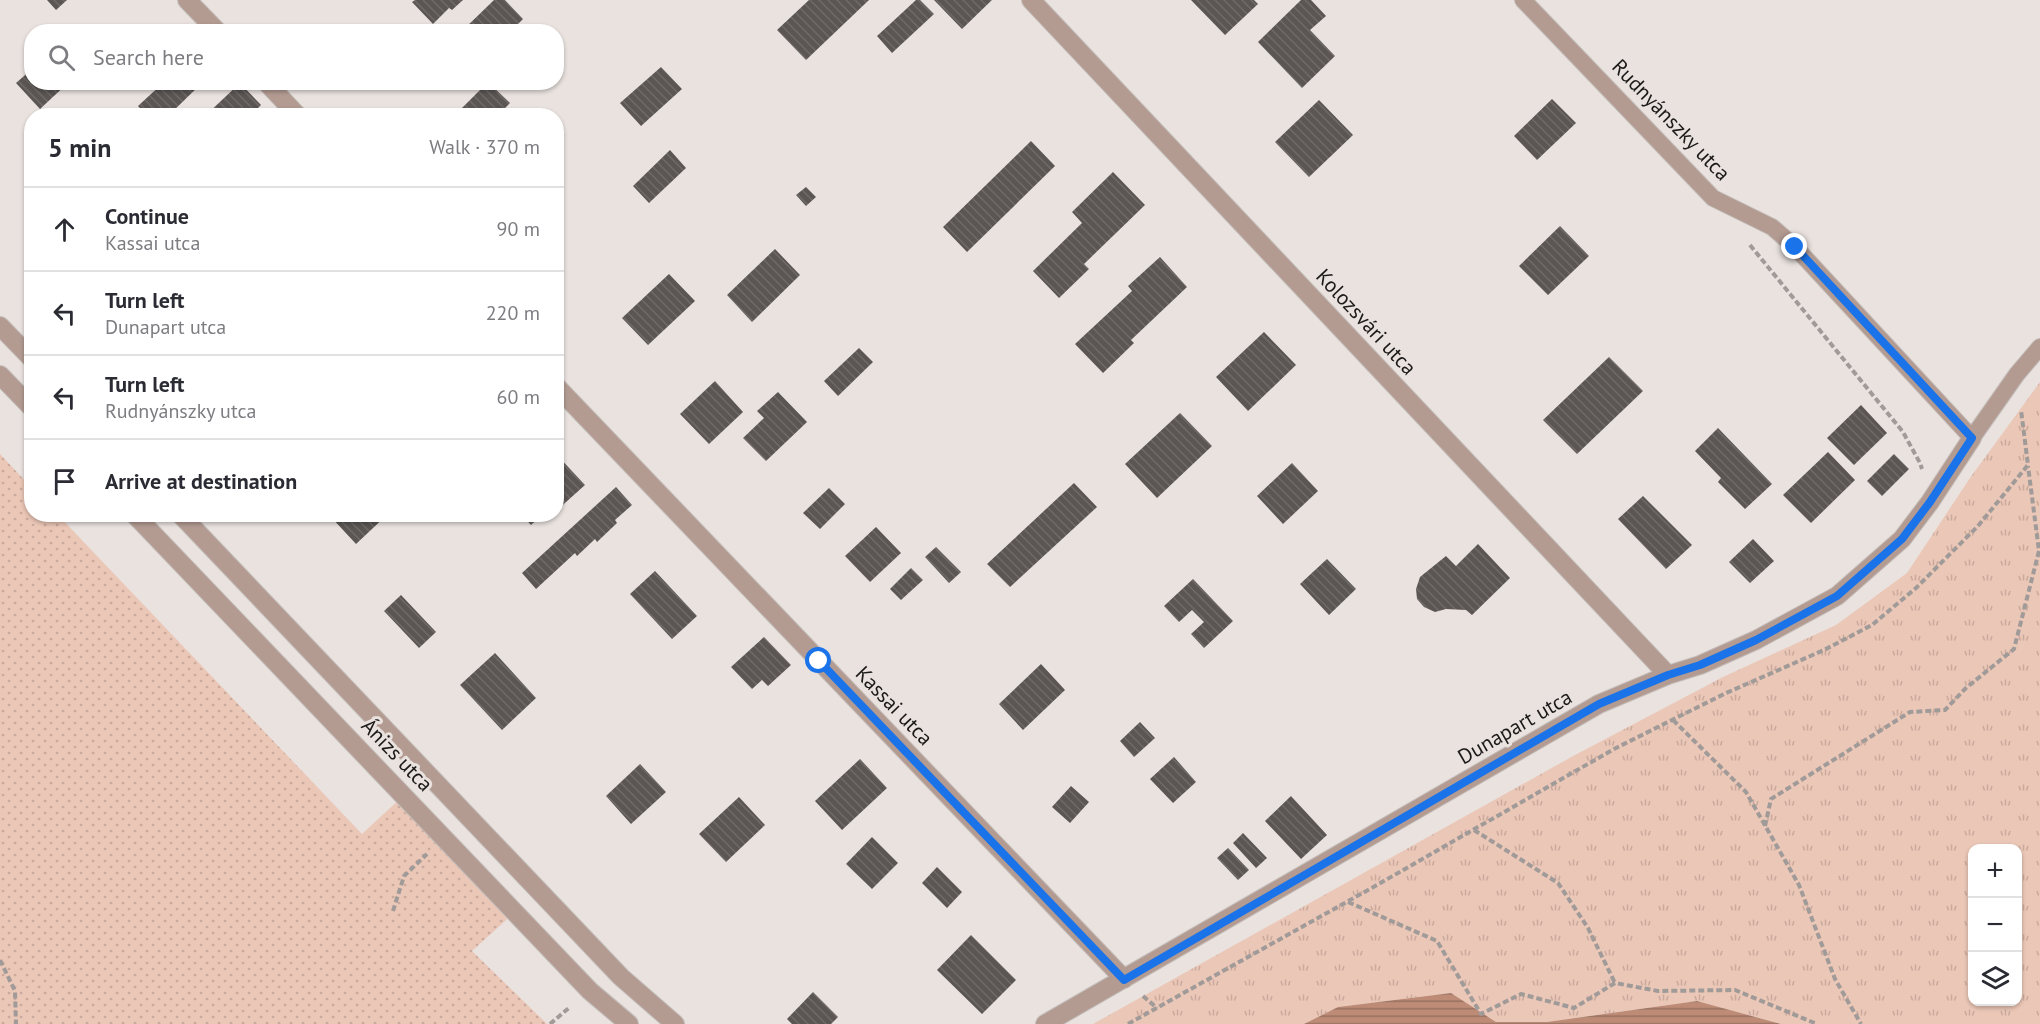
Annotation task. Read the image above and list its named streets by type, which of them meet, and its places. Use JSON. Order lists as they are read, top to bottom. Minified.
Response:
{"streets":{"street":["Kolozsvári utca","Kassai utca","Dunapart utca","Ánizs utca"],"lane":["Rudnyánszky utca"]},"crossings":[["Rudnyánszky utca","Dunapart utca"],["Kolozsvári utca","Dunapart utca"],["Kassai utca","Dunapart utca"]],"page":{"search":"Search here","heading":["5 min","Walk · 370 m"],"list":[["Continue","Kassai utca","90 m"],["Turn left","Dunapart utca","220 m"],["Turn left","Rudnyánszky utca","60 m"],"Arrive at destination"],"map_buttons":["+","−"]}}
